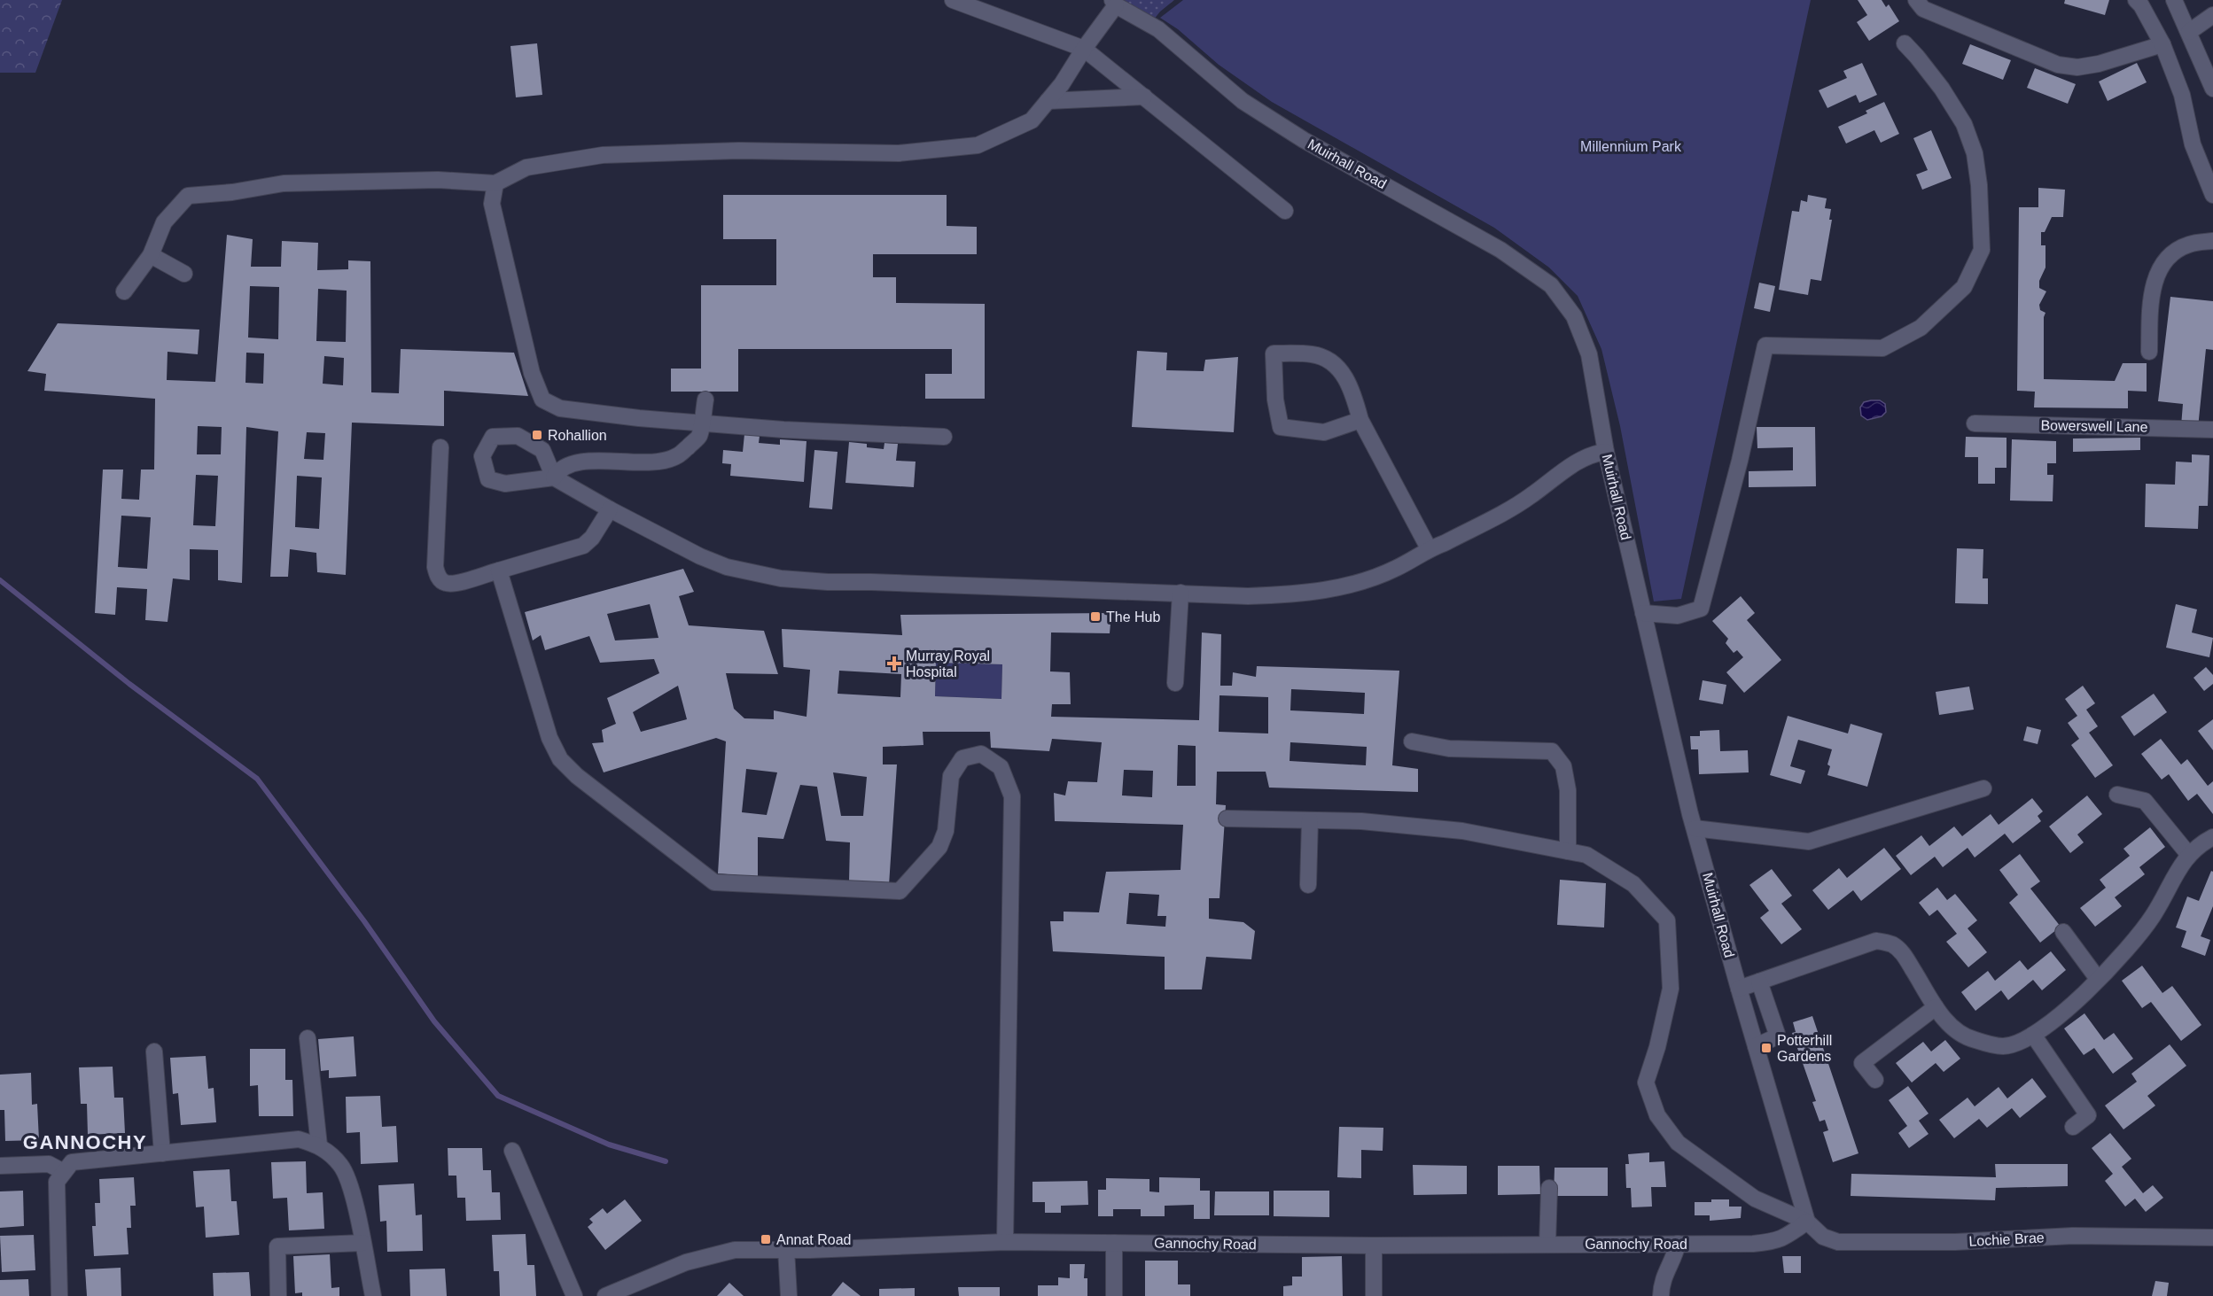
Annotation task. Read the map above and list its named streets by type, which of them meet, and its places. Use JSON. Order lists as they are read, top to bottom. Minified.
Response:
{"streets":{"street":["Muirhall Road","Bowerswell Lane","Lochie Brae","Gannochy Road"]},"crossings":[["Muirhall Road","Lochie Brae"],["Muirhall Road","Gannochy Road"],["Lochie Brae","Gannochy Road"]],"districts":["GANNOCHY"],"parks":["Millennium Park"],"places":{"transit":["Rohallion","The Hub","Potterhill Gardens","Annat Road"],"health":["Murray Royal Hospital"]}}
